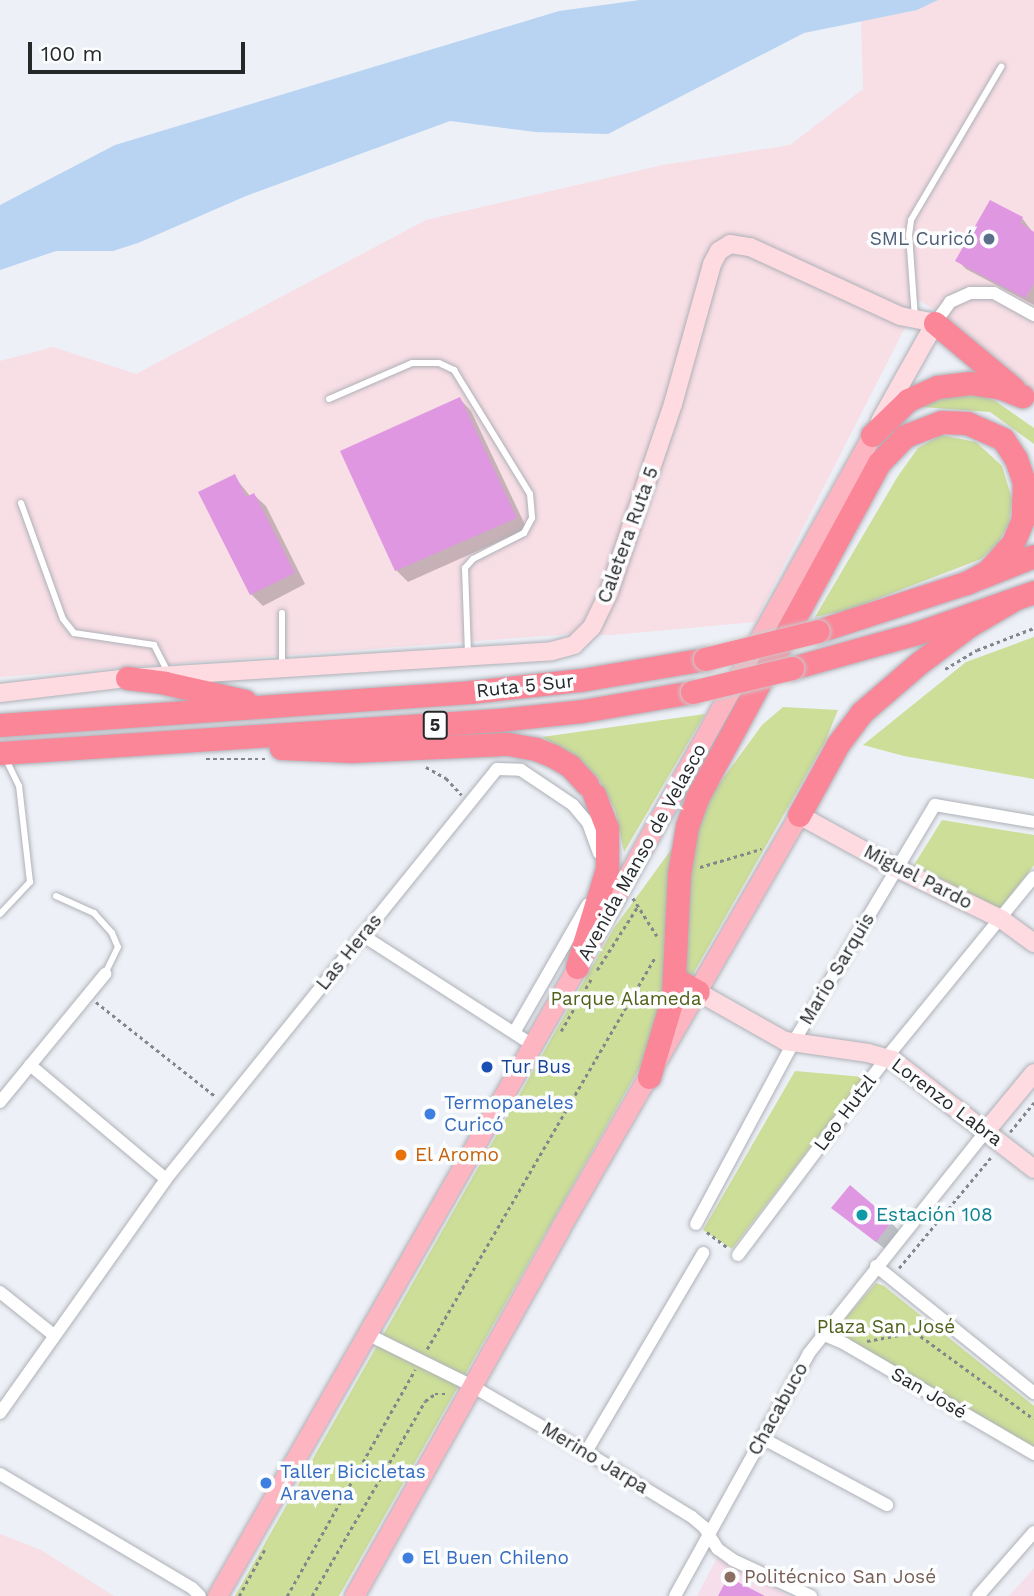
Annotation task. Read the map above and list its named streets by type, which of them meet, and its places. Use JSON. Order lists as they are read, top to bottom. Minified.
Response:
{"streets":{"highway":["Ruta 5 Sur","5"],"main road":["Avenida Manso de Velasco"],"street":["Caletera Ruta 5","Miguel Pardo","Las Heras","Mario Sarquis","Lorenzo Labra","Leo Hutzl","San José","Chacabuco","Merino Jarpa"]},"crossings":[["Caletera Ruta 5","Avenida Manso de Velasco"],["Avenida Manso de Velasco","Merino Jarpa"],["Miguel Pardo","Mario Sarquis"],["Miguel Pardo","Leo Hutzl"],["Mario Sarquis","Lorenzo Labra"],["Lorenzo Labra","Leo Hutzl"],["Lorenzo Labra","Chacabuco"],["San José","Chacabuco"],["Chacabuco","Merino Jarpa"]],"parks":["Parque Alameda","Plaza San José"],"places":["SML Curicó","Tur Bus","Termopaneles Curicó","El Aromo","Estación 108","Taller Bicicletas Aravena","El Buen Chileno","Politécnico San José"],"scale_bar":"100 m"}
